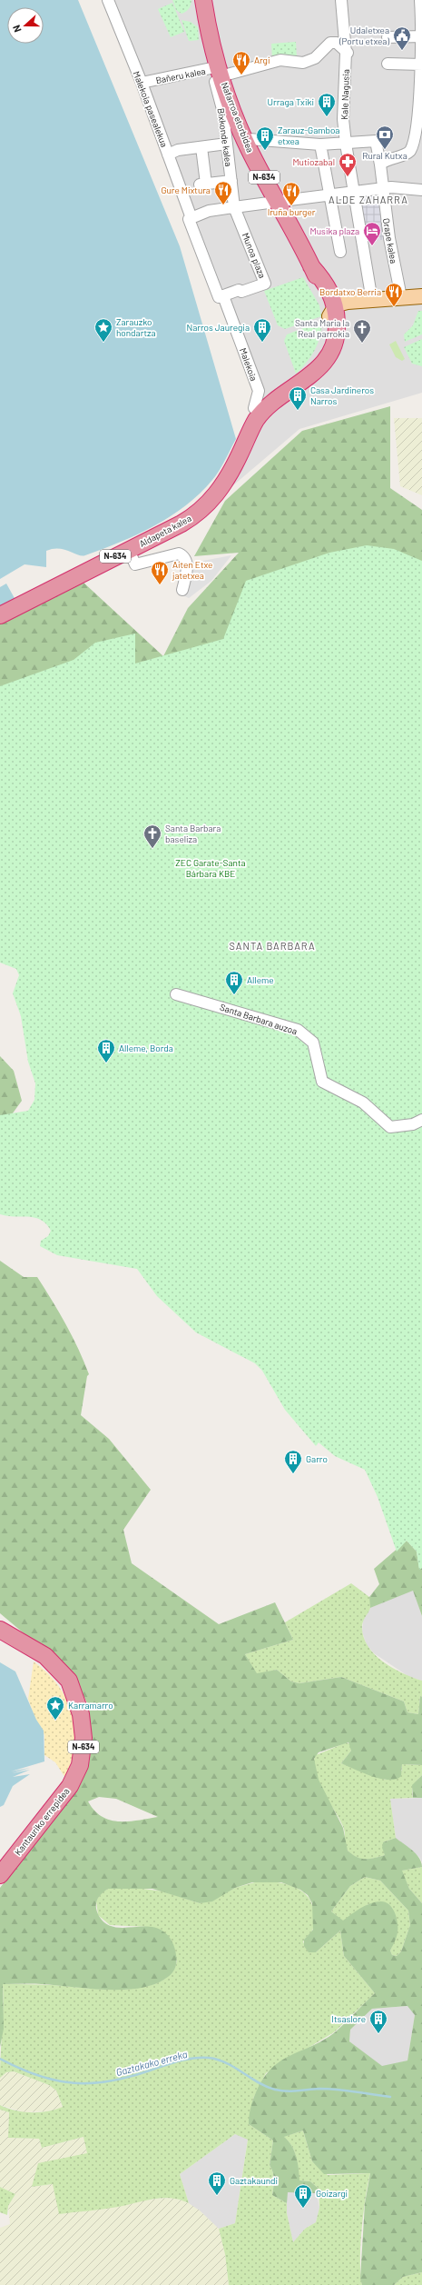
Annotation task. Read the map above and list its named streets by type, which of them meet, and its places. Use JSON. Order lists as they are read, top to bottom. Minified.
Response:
{"streets":{"highway":["Nafarroa etorbidea","N-634","Aldapeta kalea","Kantauriko errepidea"],"street":["Bañeru kalea","Kale Nagusia","Malekoia pasealekua","Bixkonde kalea","Orape kalea","Munoa plaza","Malekoia","Santa Barbara auzoa"]},"crossings":[["Bañeru kalea","Kale Nagusia"],["Bañeru kalea","Malekoia pasealekua"],["Bañeru kalea","Nafarroa etorbidea"],["Bañeru kalea","Bixkonde kalea"],["Kale Nagusia","N-634"],["Kale Nagusia","Orape kalea"],["Malekoia pasealekua","Munoa plaza"],["Nafarroa etorbidea","Bixkonde kalea"],["Nafarroa etorbidea","N-634"],["Bixkonde kalea","Munoa plaza"],["N-634","Aldapeta kalea"]],"districts":["ALDE ZAHARRA","SANTA BARBARA"],"water":["Gaztakako erreka"],"parks":["ZEC Garate-Santa Bárbara KBE"],"places":{"public building":["Udaletxea (Portu etxea)"],"restaurant":["Argi","Gure Mixtura","Iruña burger","Bordatxo Berria","Aiten Etxe jatetxea"],"building":["Urraga Txiki","Zarauz-Gamboa etxea","Narros Jauregia","Casa Jardineros Narros","Alleme","Alleme, Borda","Garro","Itsaslore","Gaztakaundi","Goizargi"],"bank":["Rural Kutxa"],"pharmacy":["Mutiozabal"],"hotel":["Musika plaza"],"place":["Zarauzko hondartza","Karramarro"],"church":["Santa Maria la Real parrokia","Santa Barbara baseliza"]},"north":"left"}
